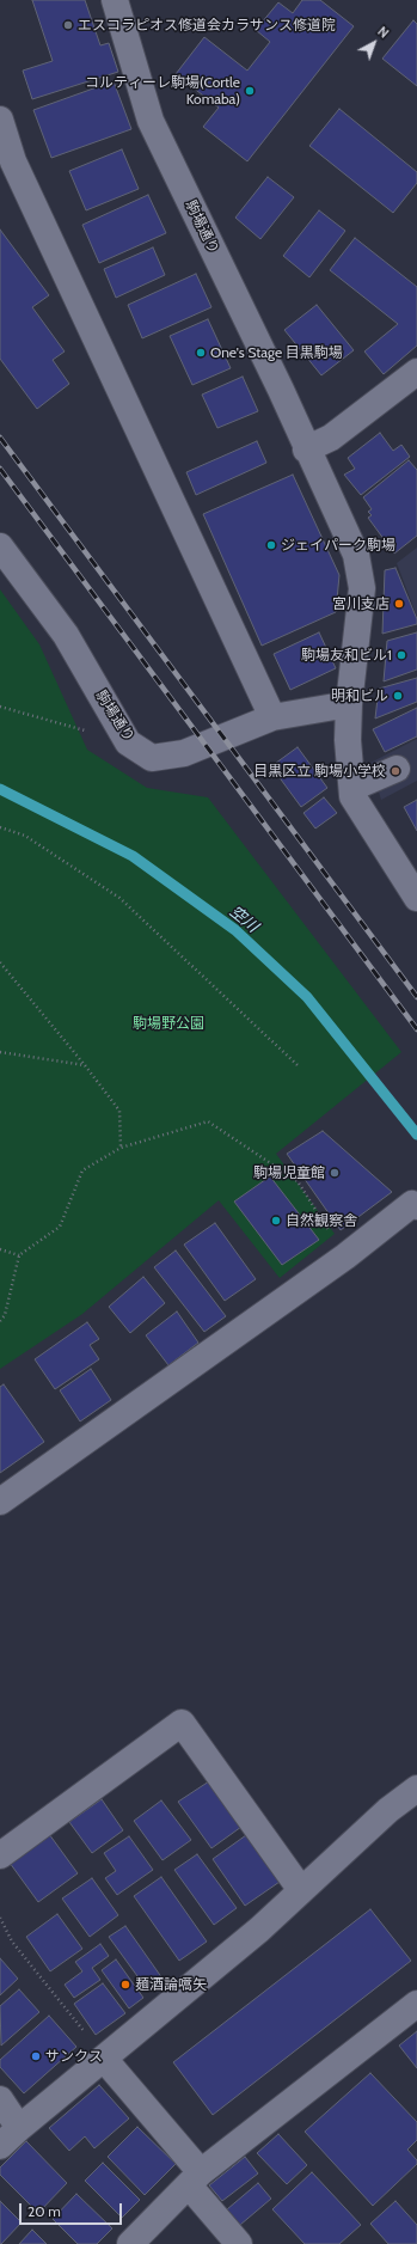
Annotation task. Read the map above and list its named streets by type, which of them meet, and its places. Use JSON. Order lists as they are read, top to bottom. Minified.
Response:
{"streets":{"street":["駒場通り"]},"water":["空川"],"parks":["駒場野公園"],"places":["エスコラピオス修道会カラサンス修道院","コルティーレ駒場(Cortle Komaba)","One's Stage 目黒駒場","ジェイパーク駒場","宮川支店","駒場友和ビル1","明和ビル","目黒区立 駒場小学校","駒場児童館","自然観察舎","麺酒論嚆矢","サンクス"],"scale_bar":"20 m","north":"top right"}
